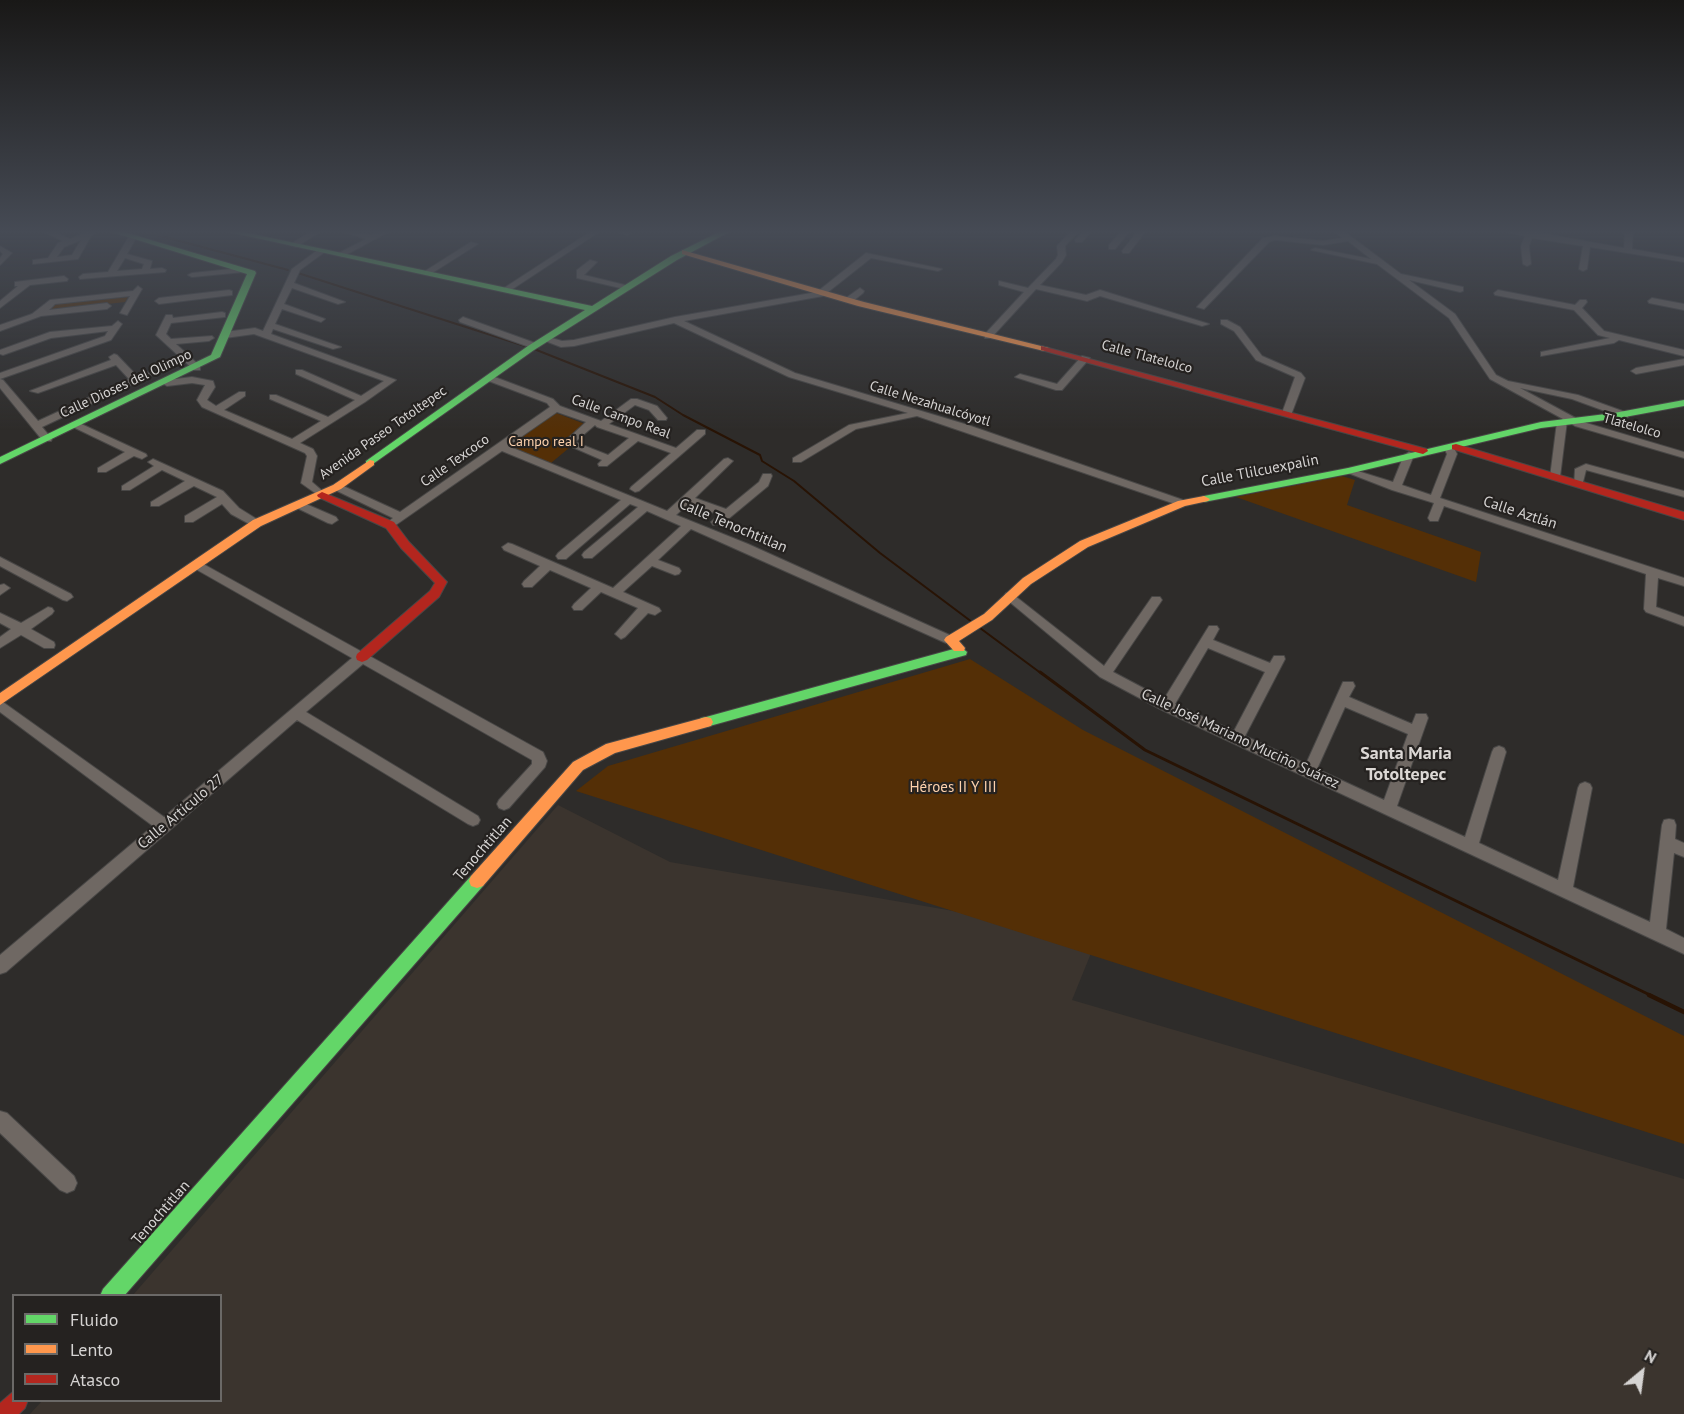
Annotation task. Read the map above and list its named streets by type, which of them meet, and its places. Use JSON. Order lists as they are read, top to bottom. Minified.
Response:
{"streets":{"main road":["Calle Tlatelolco","Calle Dioses del Olimpo","Avenida Paseo Totoltepec","Calle Tlilcuexpalin","Calle Artículo 27","Tenochtitlan"],"street":["Calle Nezahualcóyotl","Calle Campo Real","Tlatelolco","Calle Texcoco","Calle Aztlán","Calle Tenochtitlan","Calle José Mariano Muciño Suárez"]},"crossings":[["Calle Tlatelolco","Calle Tlilcuexpalin"],["Calle Nezahualcóyotl","Calle Tlilcuexpalin"],["Calle Campo Real","Avenida Paseo Totoltepec"],["Calle Campo Real","Calle Texcoco"],["Tlatelolco","Calle Tlilcuexpalin"],["Calle Texcoco","Calle Tenochtitlan"],["Calle Texcoco","Calle Artículo 27"],["Calle Tlilcuexpalin","Calle Aztlán"],["Calle Tlilcuexpalin","Calle José Mariano Muciño Suárez"],["Calle Tlilcuexpalin","Tenochtitlan"],["Calle Tenochtitlan","Tenochtitlan"]],"districts":["Santa Maria Totoltepec"],"parks":["Campo real I","Héroes II Y III"],"legend":["Fluido","Lento","Atasco"],"north":"top right"}
